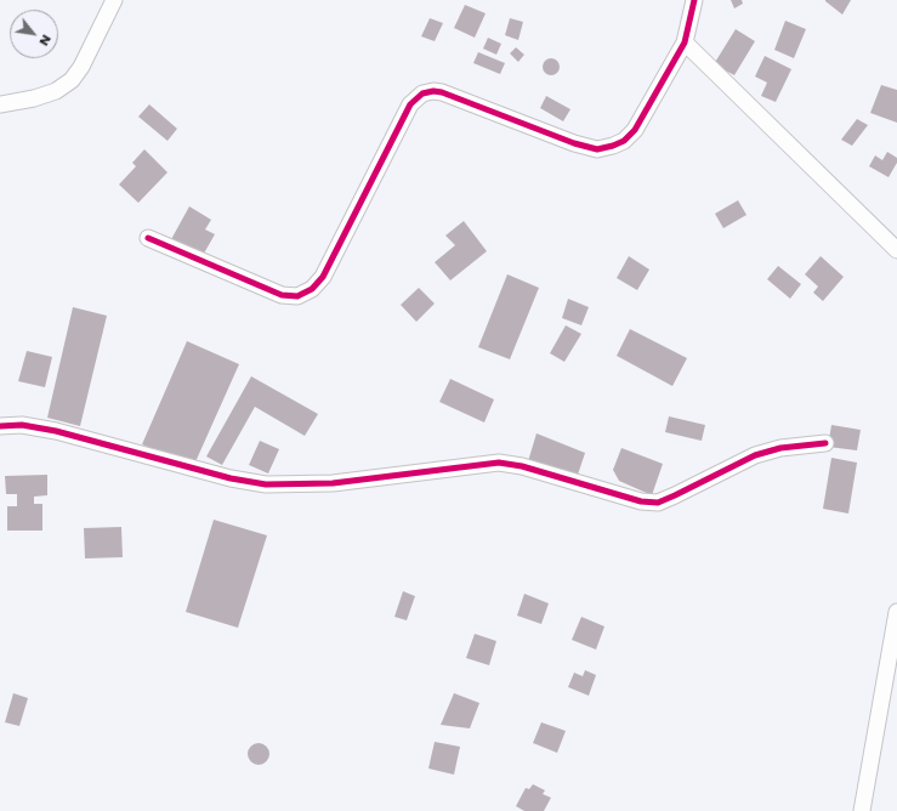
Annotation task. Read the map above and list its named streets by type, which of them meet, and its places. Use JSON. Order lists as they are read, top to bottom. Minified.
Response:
{"north":"bottom right"}
